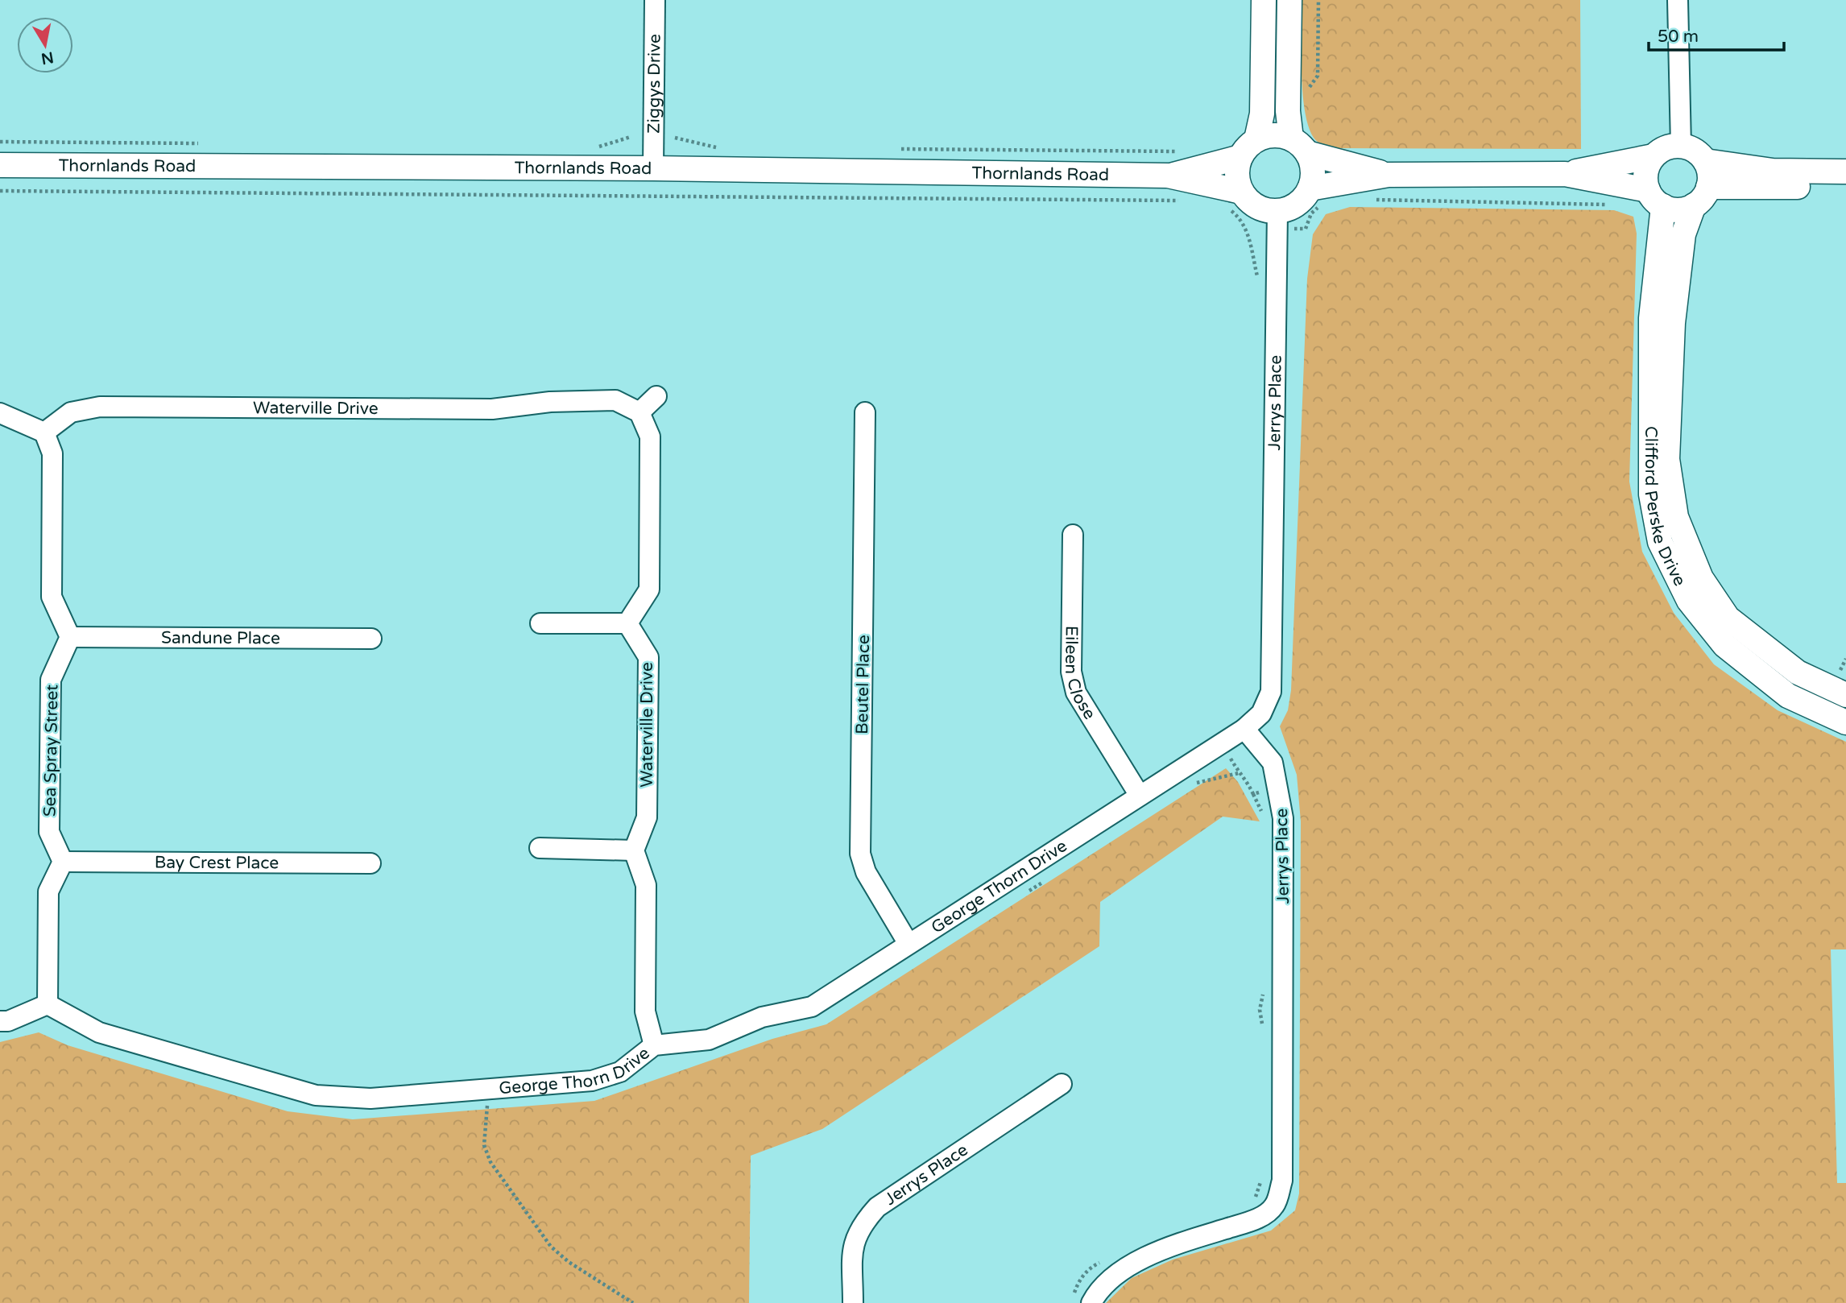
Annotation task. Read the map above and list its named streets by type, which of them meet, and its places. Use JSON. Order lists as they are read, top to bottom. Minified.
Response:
{"streets":{"street":["Ziggys Drive","Thornlands Road","Jerrys Place","Waterville Drive","Clifford Perske Drive","Sandune Place","Eileen Close","Beutel Place","Sea Spray Street","Bay Crest Place","George Thorn Drive"]},"crossings":[["Ziggys Drive","Thornlands Road"],["Thornlands Road","Jerrys Place"],["Jerrys Place","George Thorn Drive"],["Sandune Place","Sea Spray Street"],["Eileen Close","George Thorn Drive"],["Beutel Place","George Thorn Drive"],["Sea Spray Street","Bay Crest Place"]],"scale_bar":"50 m","north":"bottom"}
